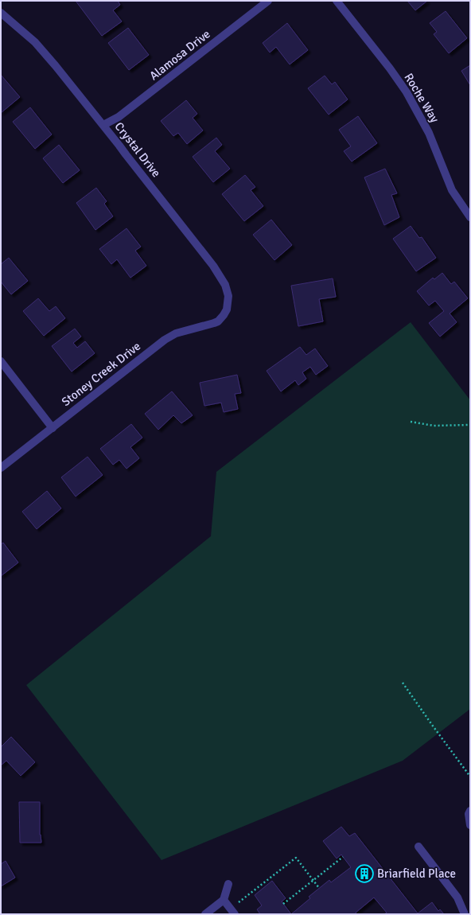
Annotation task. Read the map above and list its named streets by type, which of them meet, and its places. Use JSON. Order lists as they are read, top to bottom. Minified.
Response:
{"streets":{"street":["Alamosa Drive","Roche Way","Crystal Drive","Stoney Creek Drive"]},"crossings":[["Alamosa Drive","Crystal Drive"],["Crystal Drive","Stoney Creek Drive"]],"places":{"building":["Briarfield Place"]}}
